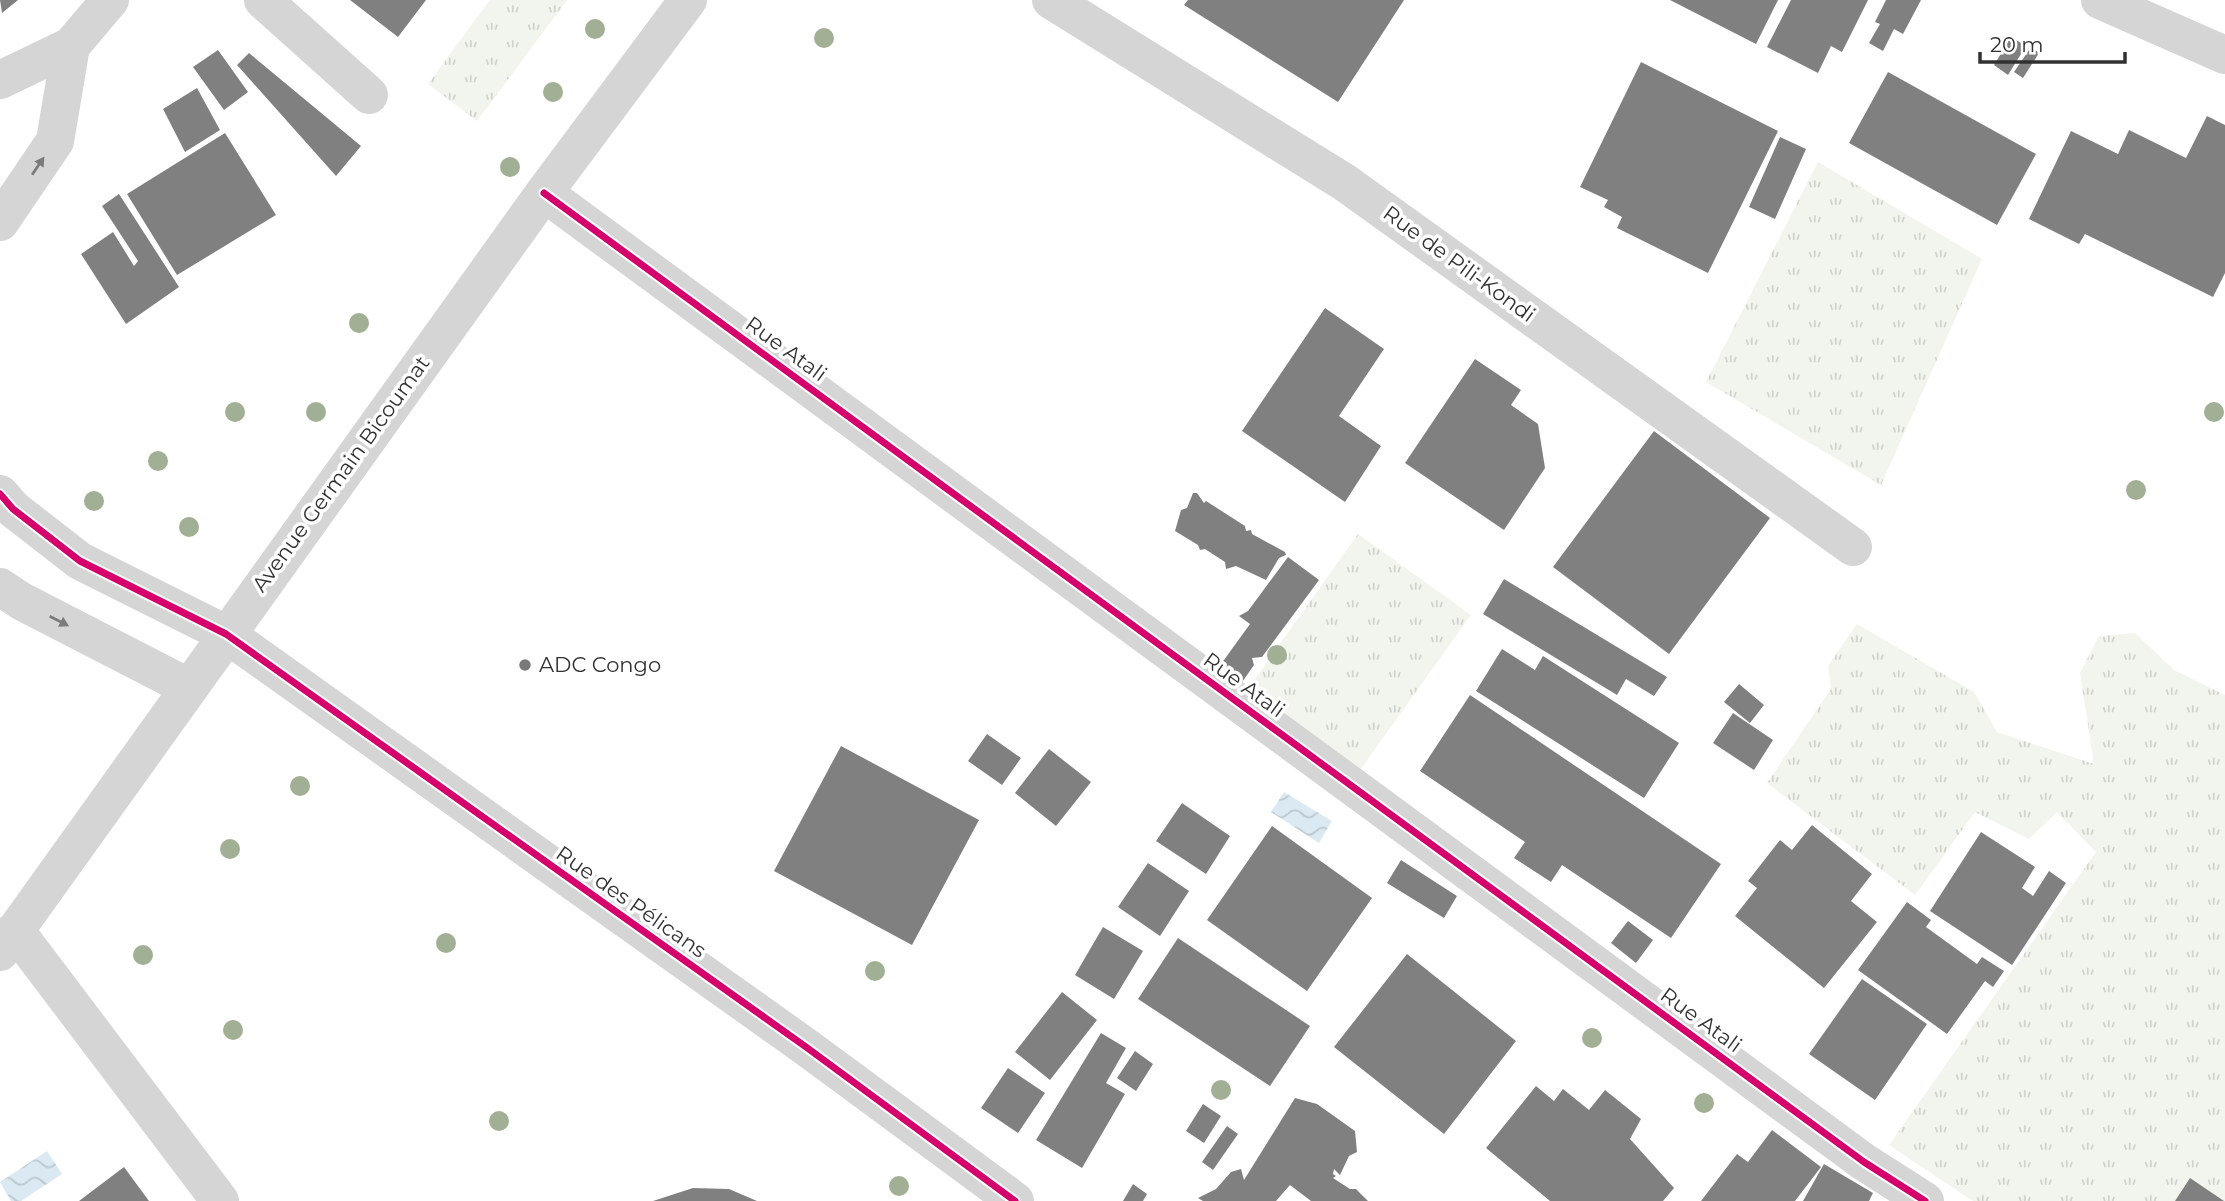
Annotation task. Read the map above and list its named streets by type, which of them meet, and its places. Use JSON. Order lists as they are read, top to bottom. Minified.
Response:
{"streets":{"street":["Rue de Pili-Kondi","Rue Atali","Avenue Germain Bicoumat","Rue des Pélicans"]},"crossings":[["Rue Atali","Avenue Germain Bicoumat"],["Avenue Germain Bicoumat","Rue des Pélicans"]],"places":["ADC Congo"],"scale_bar":"20 m"}
